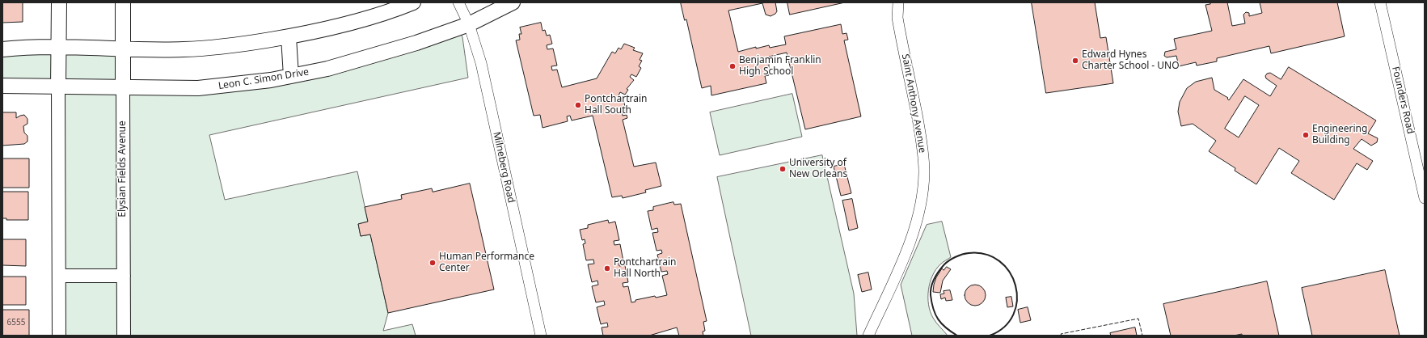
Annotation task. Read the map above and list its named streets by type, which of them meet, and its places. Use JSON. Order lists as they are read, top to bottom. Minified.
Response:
{"streets":{"main road":["Leon C. Simon Drive","Elysian Fields Avenue"],"street":["Founders Road","Saint Anthony Avenue","Milneberg Road"]},"crossings":[["Leon C. Simon Drive","Milneberg Road"],["Leon C. Simon Drive","Elysian Fields Avenue"]],"places":["Edward Hynes Charter School - UNO","Benjamin Franklin High School","Pontchartrain Hall South","Engineering Building","University of New Orleans","Human Performance Center","Pontchartrain Hall North"],"house_numbers":["6555"]}
